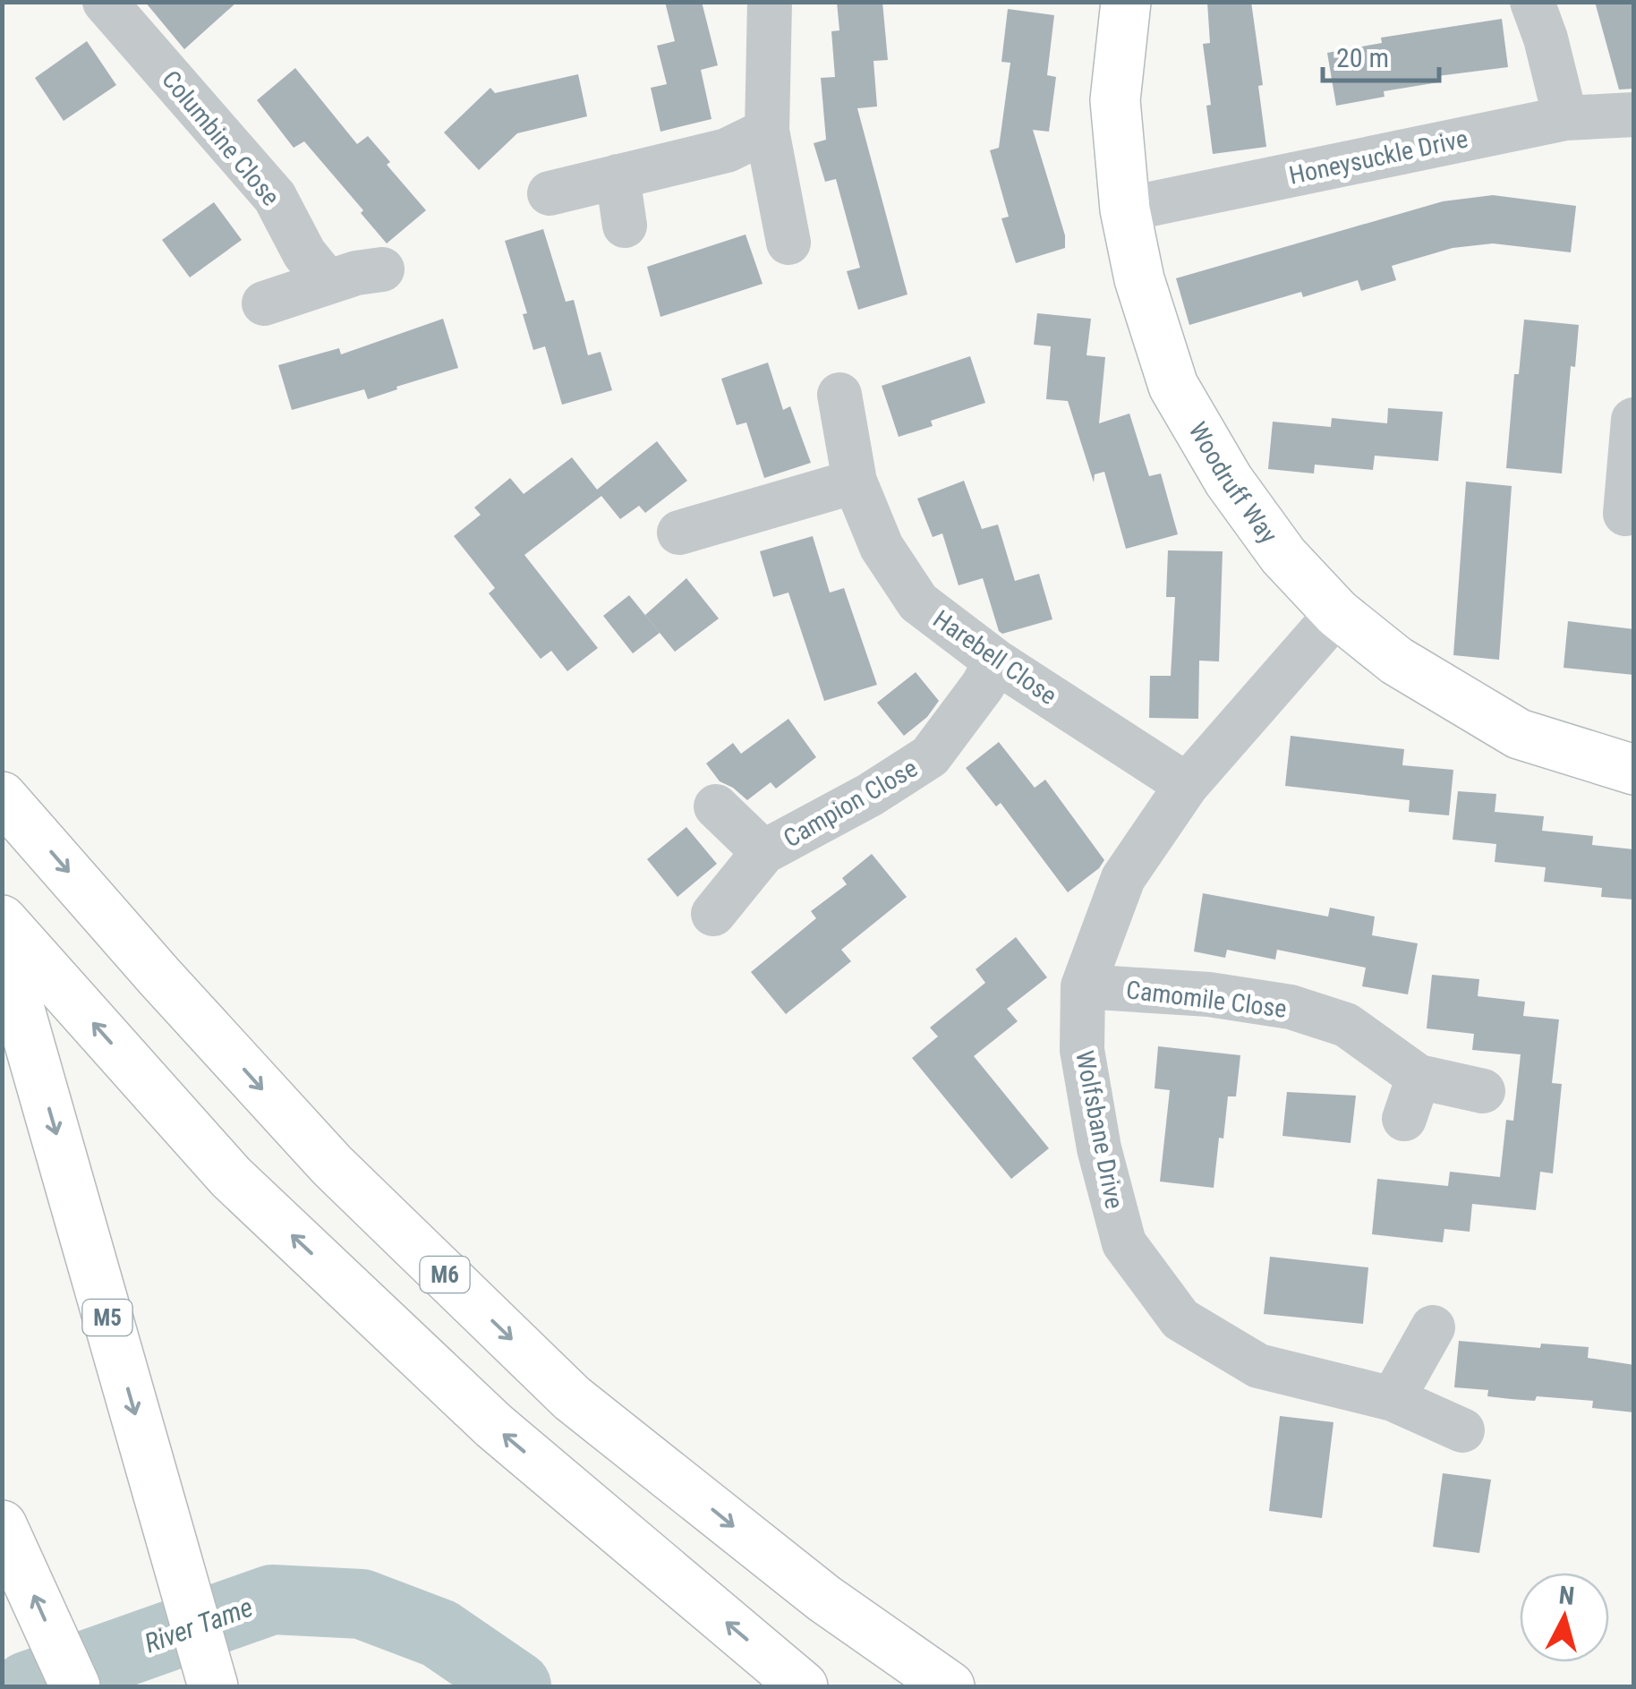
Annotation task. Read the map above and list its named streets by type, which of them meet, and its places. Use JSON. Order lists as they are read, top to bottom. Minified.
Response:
{"streets":{"main road":["Woodruff Way","M6","M5"],"street":["Columbine Close","Honeysuckle Drive","Harebell Close","Campion Close","Camomile Close","Wolfsbane Drive"]},"crossings":[["Honeysuckle Drive","Woodruff Way"],["Woodruff Way","Wolfsbane Drive"],["Harebell Close","Campion Close"],["Harebell Close","Wolfsbane Drive"],["Camomile Close","Wolfsbane Drive"]],"water":["River Tame"],"scale_bar":"20 m","north":"top"}
